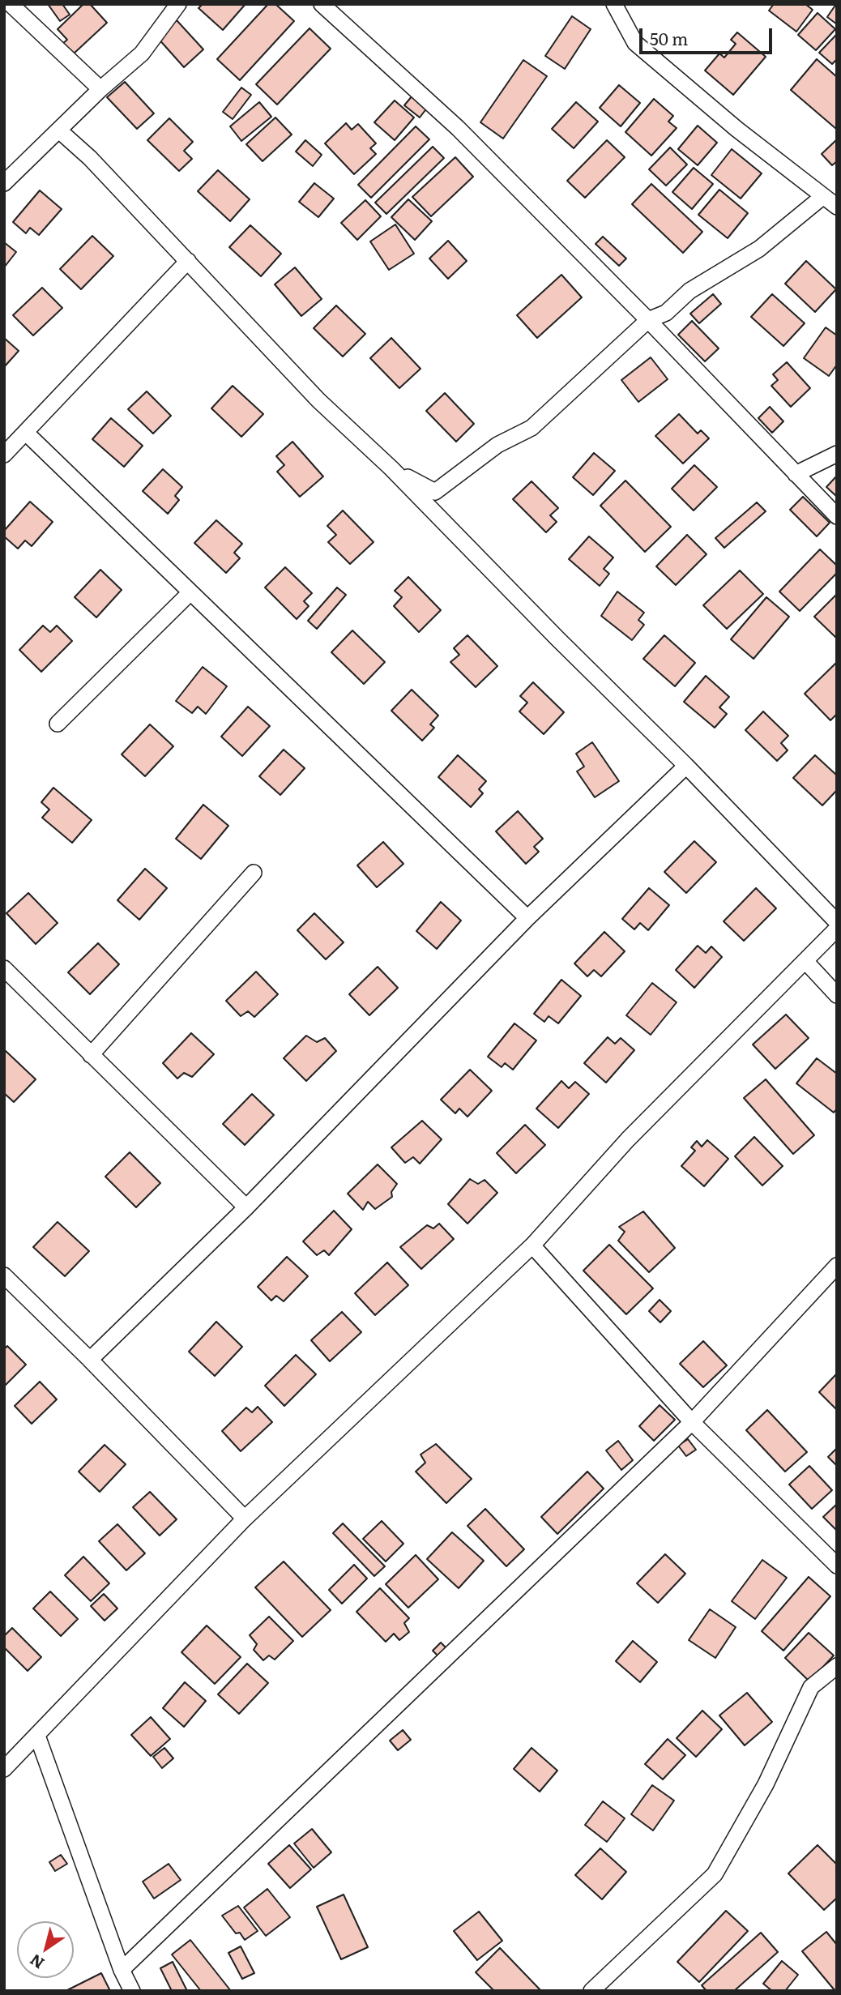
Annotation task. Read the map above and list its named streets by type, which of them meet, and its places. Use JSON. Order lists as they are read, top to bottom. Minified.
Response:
{"scale_bar":"50 m","north":"bottom left"}
